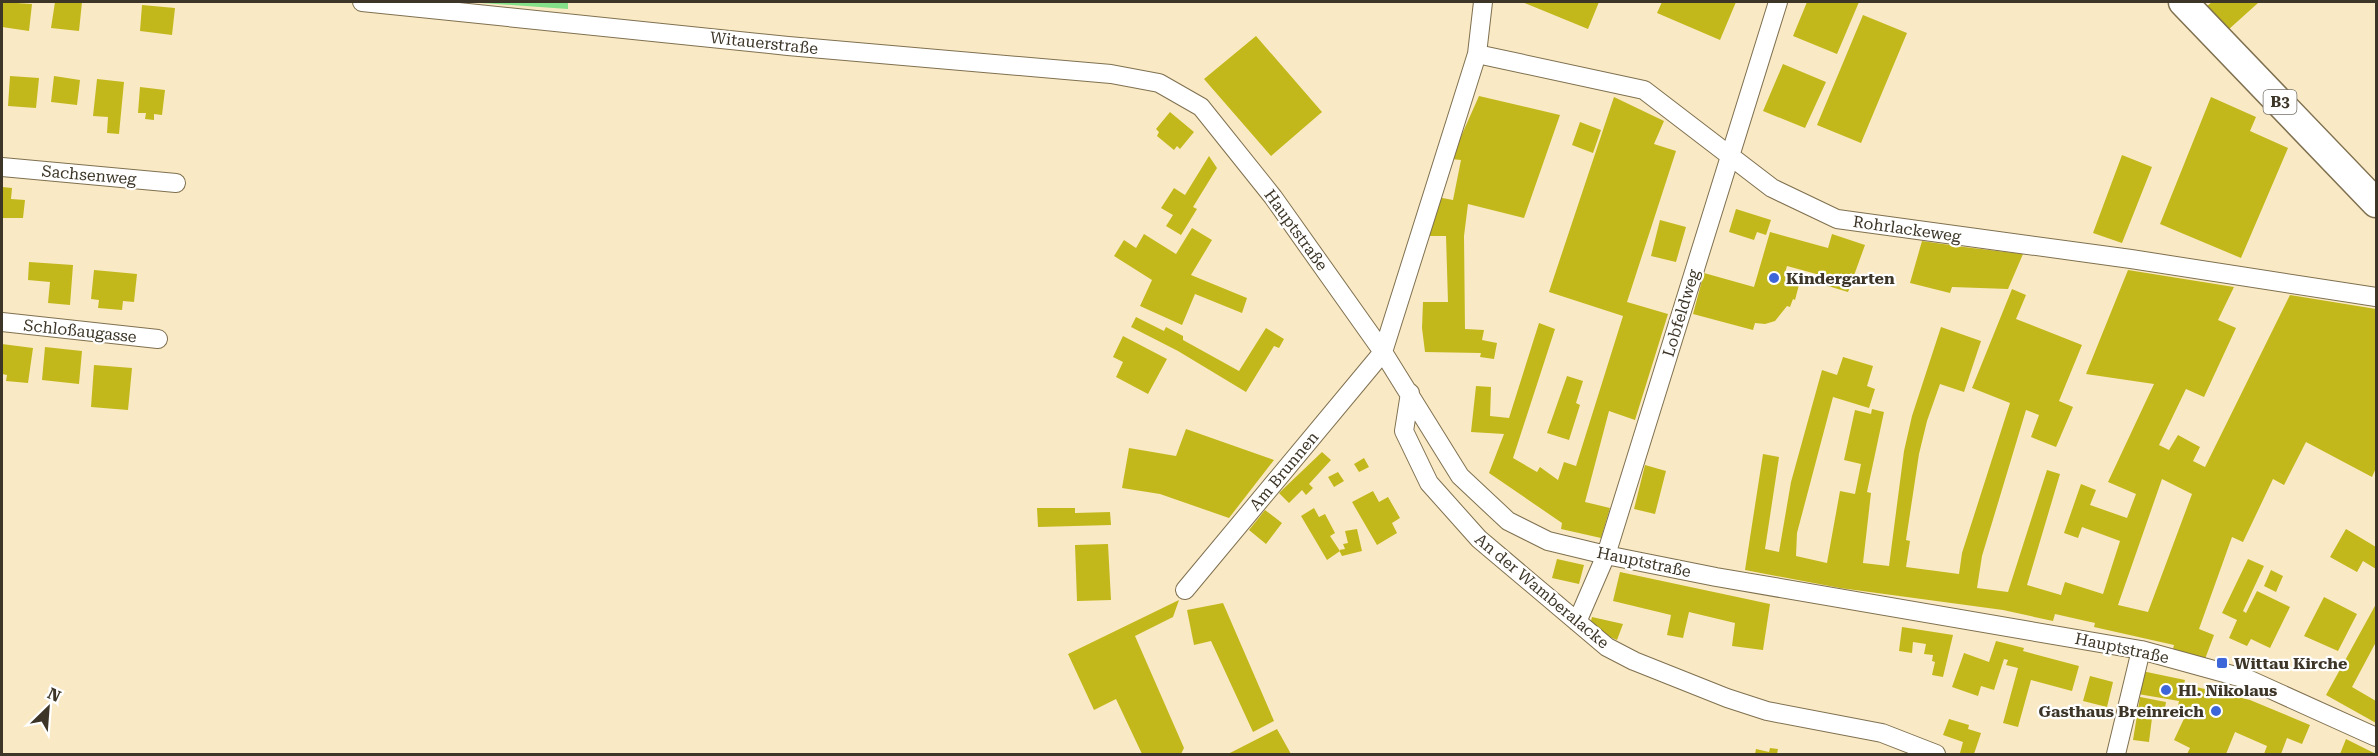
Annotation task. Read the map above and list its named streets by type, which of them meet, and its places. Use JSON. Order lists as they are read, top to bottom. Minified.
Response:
{"streets":{"main road":["B3"],"street":["Witauerstraße","Sachsenweg","Rohrlackeweg","Hauptstraße","Lobfeldweg","Schloßaugasse","Am Brunnen","An der Wamberalacke"]},"crossings":[["Witauerstraße","Hauptstraße"],["Rohrlackeweg","Lobfeldweg"],["Hauptstraße","Lobfeldweg"],["Hauptstraße","Am Brunnen"],["Hauptstraße","An der Wamberalacke"],["Lobfeldweg","An der Wamberalacke"]],"places":{"other":["Kindergarten","Hl. Nikolaus","Gasthaus Breinreich"],"transit":["Wittau Kirche"]},"north":"top right"}
